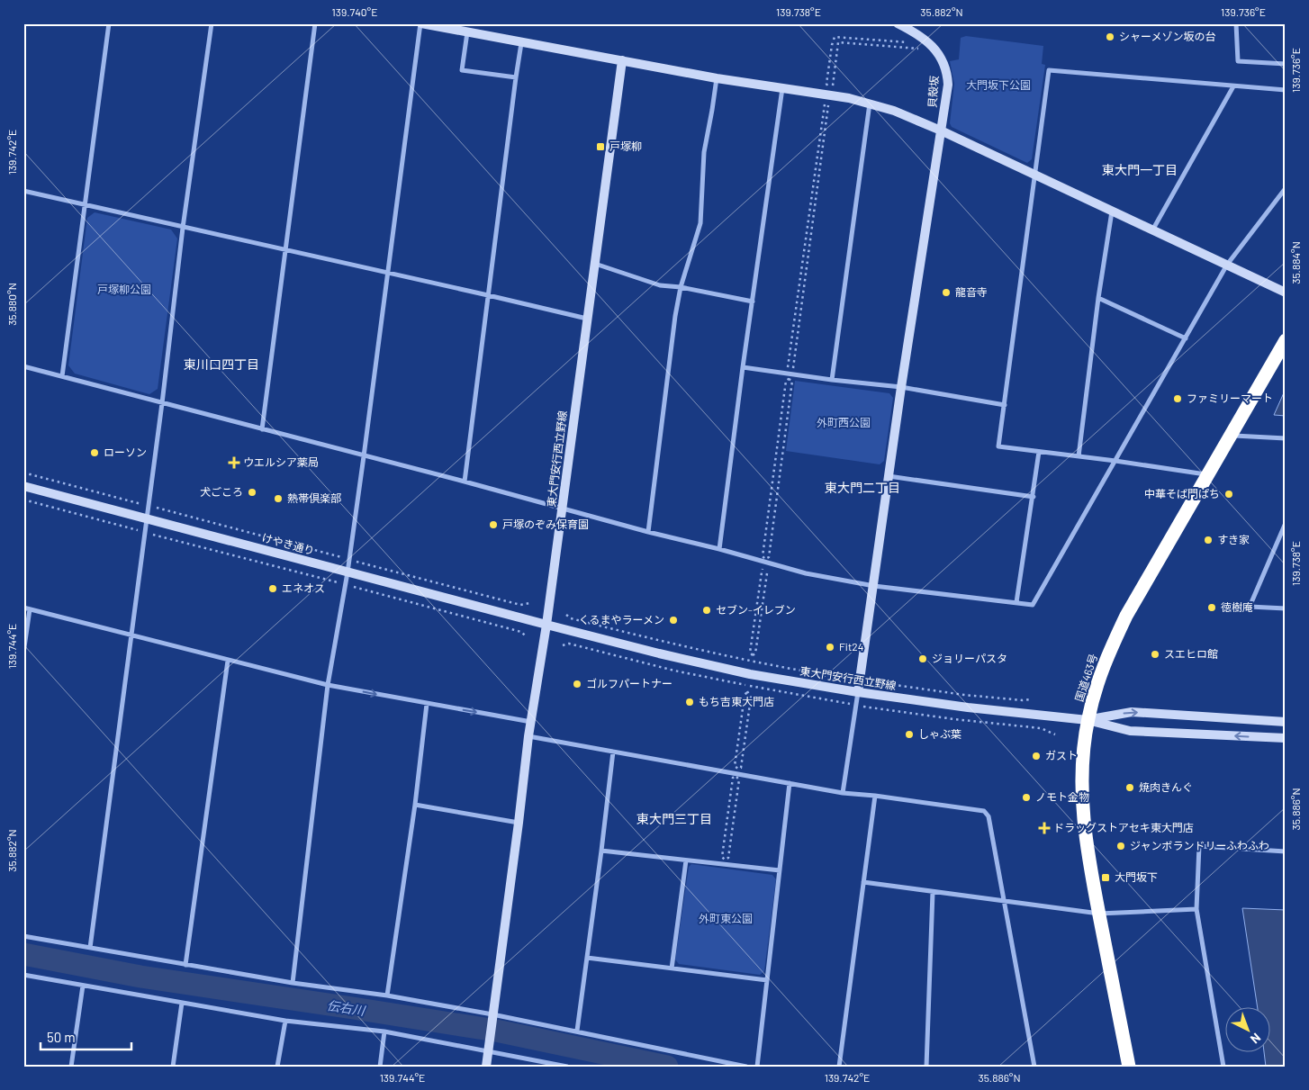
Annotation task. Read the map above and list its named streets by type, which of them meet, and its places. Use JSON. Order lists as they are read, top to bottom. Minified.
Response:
{"streets":{"highway":["国道463号"],"street":["貝殻坂","東大門安行西立野線","けやき通り"]},"crossings":[["貝殻坂","東大門安行西立野線"],["東大門安行西立野線","けやき通り"],["東大門安行西立野線","国道463号"]],"districts":["東大門一丁目","東川口四丁目","東大門二丁目","東大門三丁目"],"water":["伝右川"],"parks":["大門坂下公園","戸塚柳公園","外町西公園","外町東公園"],"places":{"other":["シャーメゾン坂の台","龍音寺","ファミリーマート","ローソン","犬ごころ","中華そば門ぱち","熱帯倶楽部","戸塚のぞみ保育園","すき家","エネオス","徳樹庵","セブン-イレブン","くるまやラーメン","Fit24","スエヒロ館","ジョリーパスタ","ゴルフパートナー","もち吉東大門店","しゃぶ葉","ガスト","焼肉きんぐ","ノモト金物","ジャンボランドリーふわふわ"],"transit":["戸塚柳","大門坂下"],"health":["ウエルシア薬局","ドラッグストアセキ東大門店"]},"scale_bar":"50 m","north":"bottom right","coordinates":["139.740°E","139.738°E","35.882°N","139.736°E","139.742°E","35.884°N","35.880°N","139.744°E","35.886°N"]}
